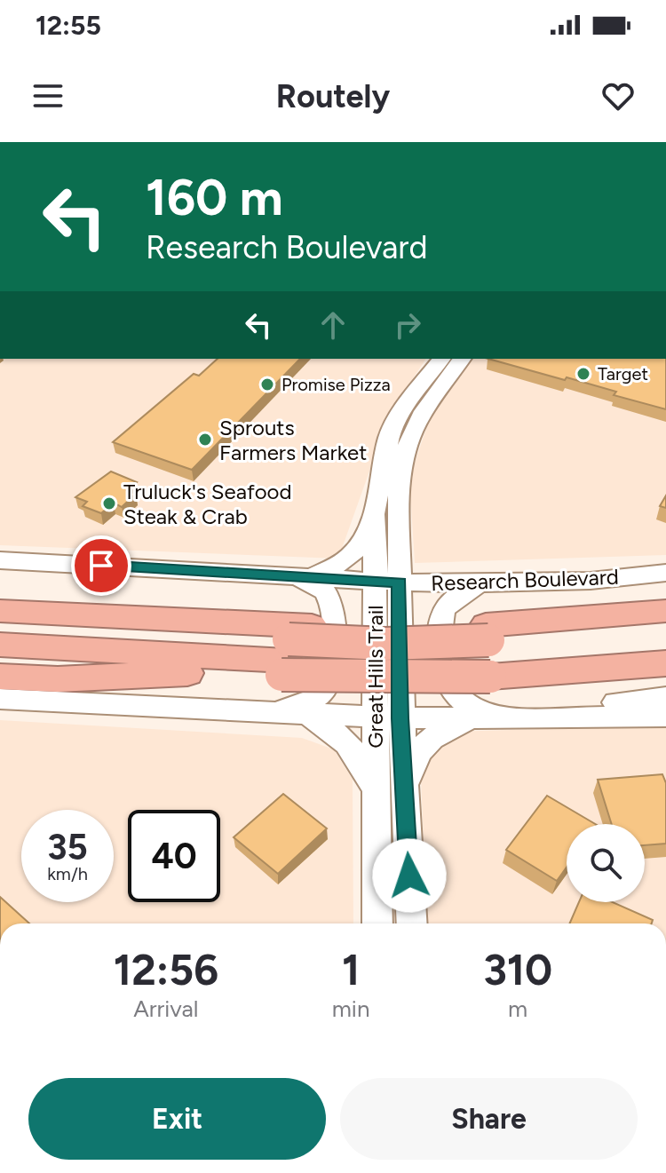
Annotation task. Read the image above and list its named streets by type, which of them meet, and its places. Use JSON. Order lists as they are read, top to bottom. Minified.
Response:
{"streets":{"main road":["Research Boulevard","Great Hills Trail"]},"crossings":[["Research Boulevard","Great Hills Trail"]],"places":["Target","Promise Pizza","Sprouts Farmers Market","Truluck's Seafood Steak & Crab"],"page":{"status":"12:55","header":"Routely","turn":["160 m","Research Boulevard"],"speed":"35 km/h","limit":"40","eta":["12:56","Arrival","1","min","310","m"],"buttons":["Exit","Share"]}}
